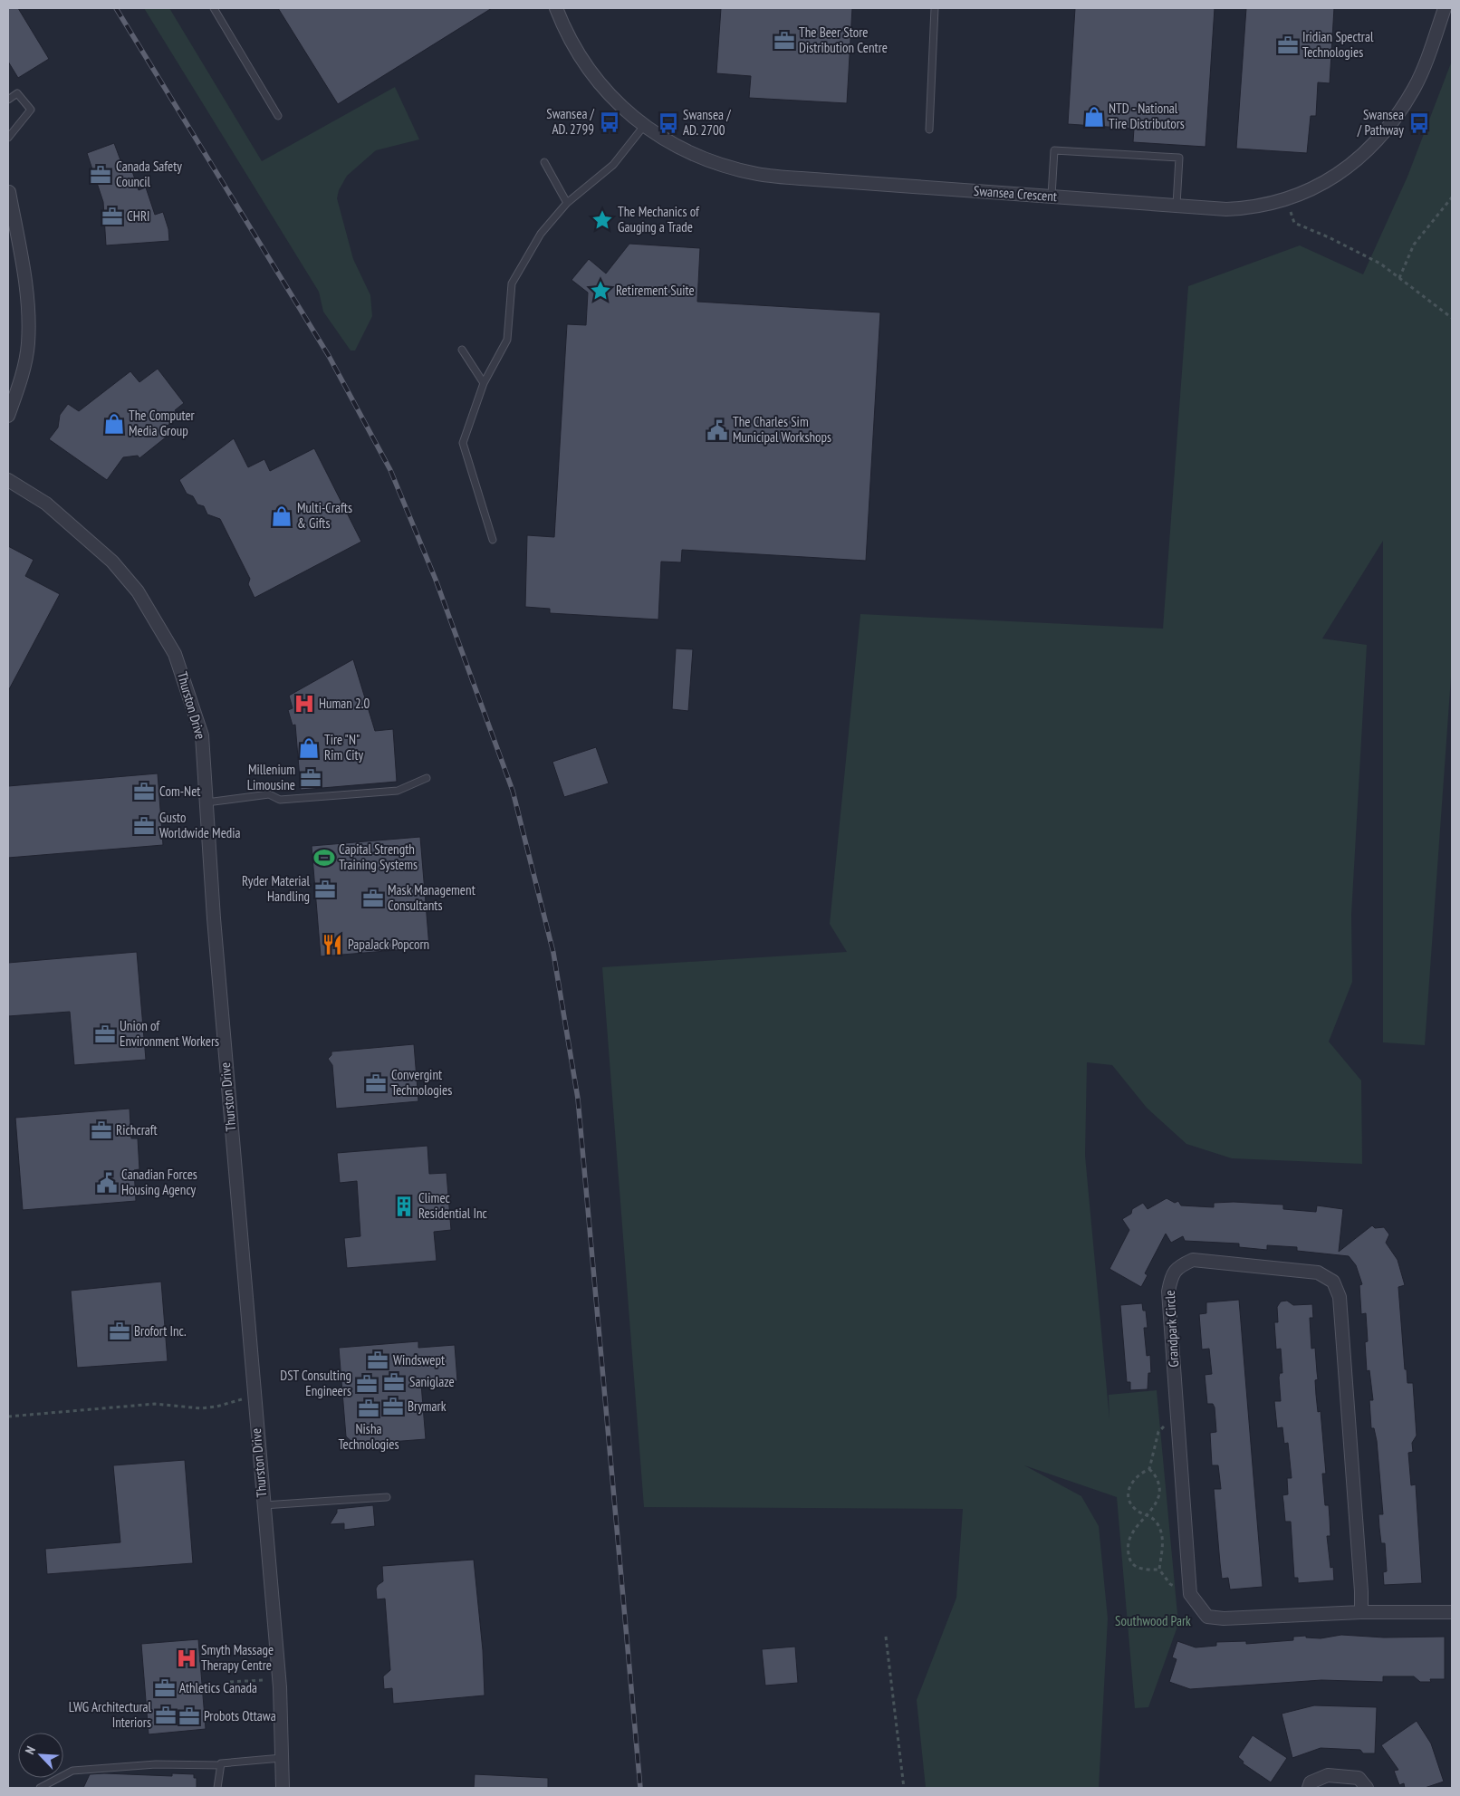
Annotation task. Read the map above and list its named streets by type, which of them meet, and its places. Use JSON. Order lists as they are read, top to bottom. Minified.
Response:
{"streets":{"street":["Swansea Crescent","Thurston Drive","Grandpark Circle"]},"parks":["Southwood Park"],"places":{"office":["The Beer Store Distribution Centre","Iridian Spectral Technologies","Canada Safety Council","CHRI","Millenium Limousine","Com-Net","Gusto Worldwide Media","Ryder Material Handling","Mask Management Consultants","Union of Environment Workers","Convergint Technologies","Richcraft","Brofort Inc.","Windswept","Saniglaze","DST Consulting Engineers","Brymark","Nisha Technologies","Athletics Canada","LWG Architectural Interiors","Probots Ottawa"],"shop":["NTD - National Tire Distributors","The Computer Media Group","Multi-Crafts & Gifts","Tire \"N\" Rim City"],"bus stop":["Swansea / AD. 2799","Swansea / AD. 2700","Swansea / Pathway"],"place":["The Mechanics of Gauging a Trade","Retirement Suite"],"public building":["The Charles Sim Municipal Workshops","Canadian Forces Housing Agency"],"hospital":["Human 2.0","Smyth Massage Therapy Centre"],"sports":["Capital Strength Training Systems"],"restaurant":["PapaJack Popcorn"],"building":["Climec Residential Inc"]},"north":"top left"}
